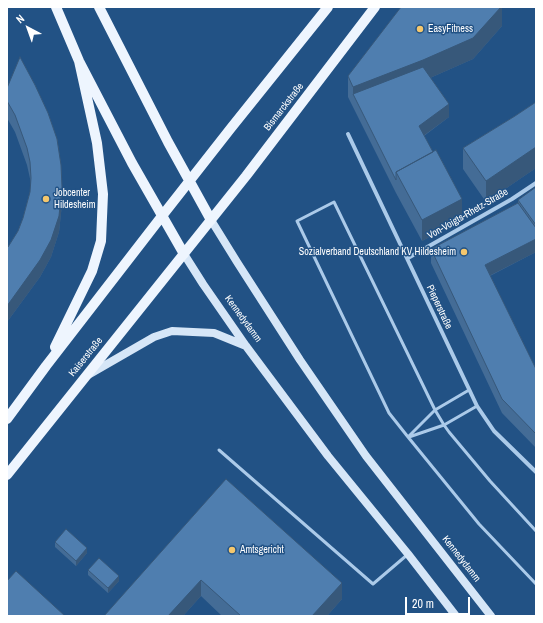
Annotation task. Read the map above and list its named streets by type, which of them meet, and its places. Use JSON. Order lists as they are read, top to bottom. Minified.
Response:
{"streets":{"main road":["Bismarckstraße","Kennedydamm","Kaiserstraße"],"street":["Von-Voigts-Rhetz-Straße","Pieperstraße"]},"crossings":[["Bismarckstraße","Kennedydamm"],["Bismarckstraße","Kaiserstraße"],["Von-Voigts-Rhetz-Straße","Pieperstraße"],["Kennedydamm","Kaiserstraße"]],"places":["EasyFitness","Jobcenter Hildesheim","Sozialverband Deutschland KV Hildesheim","Amtsgericht"],"scale_bar":"20 m","north":"top left"}
